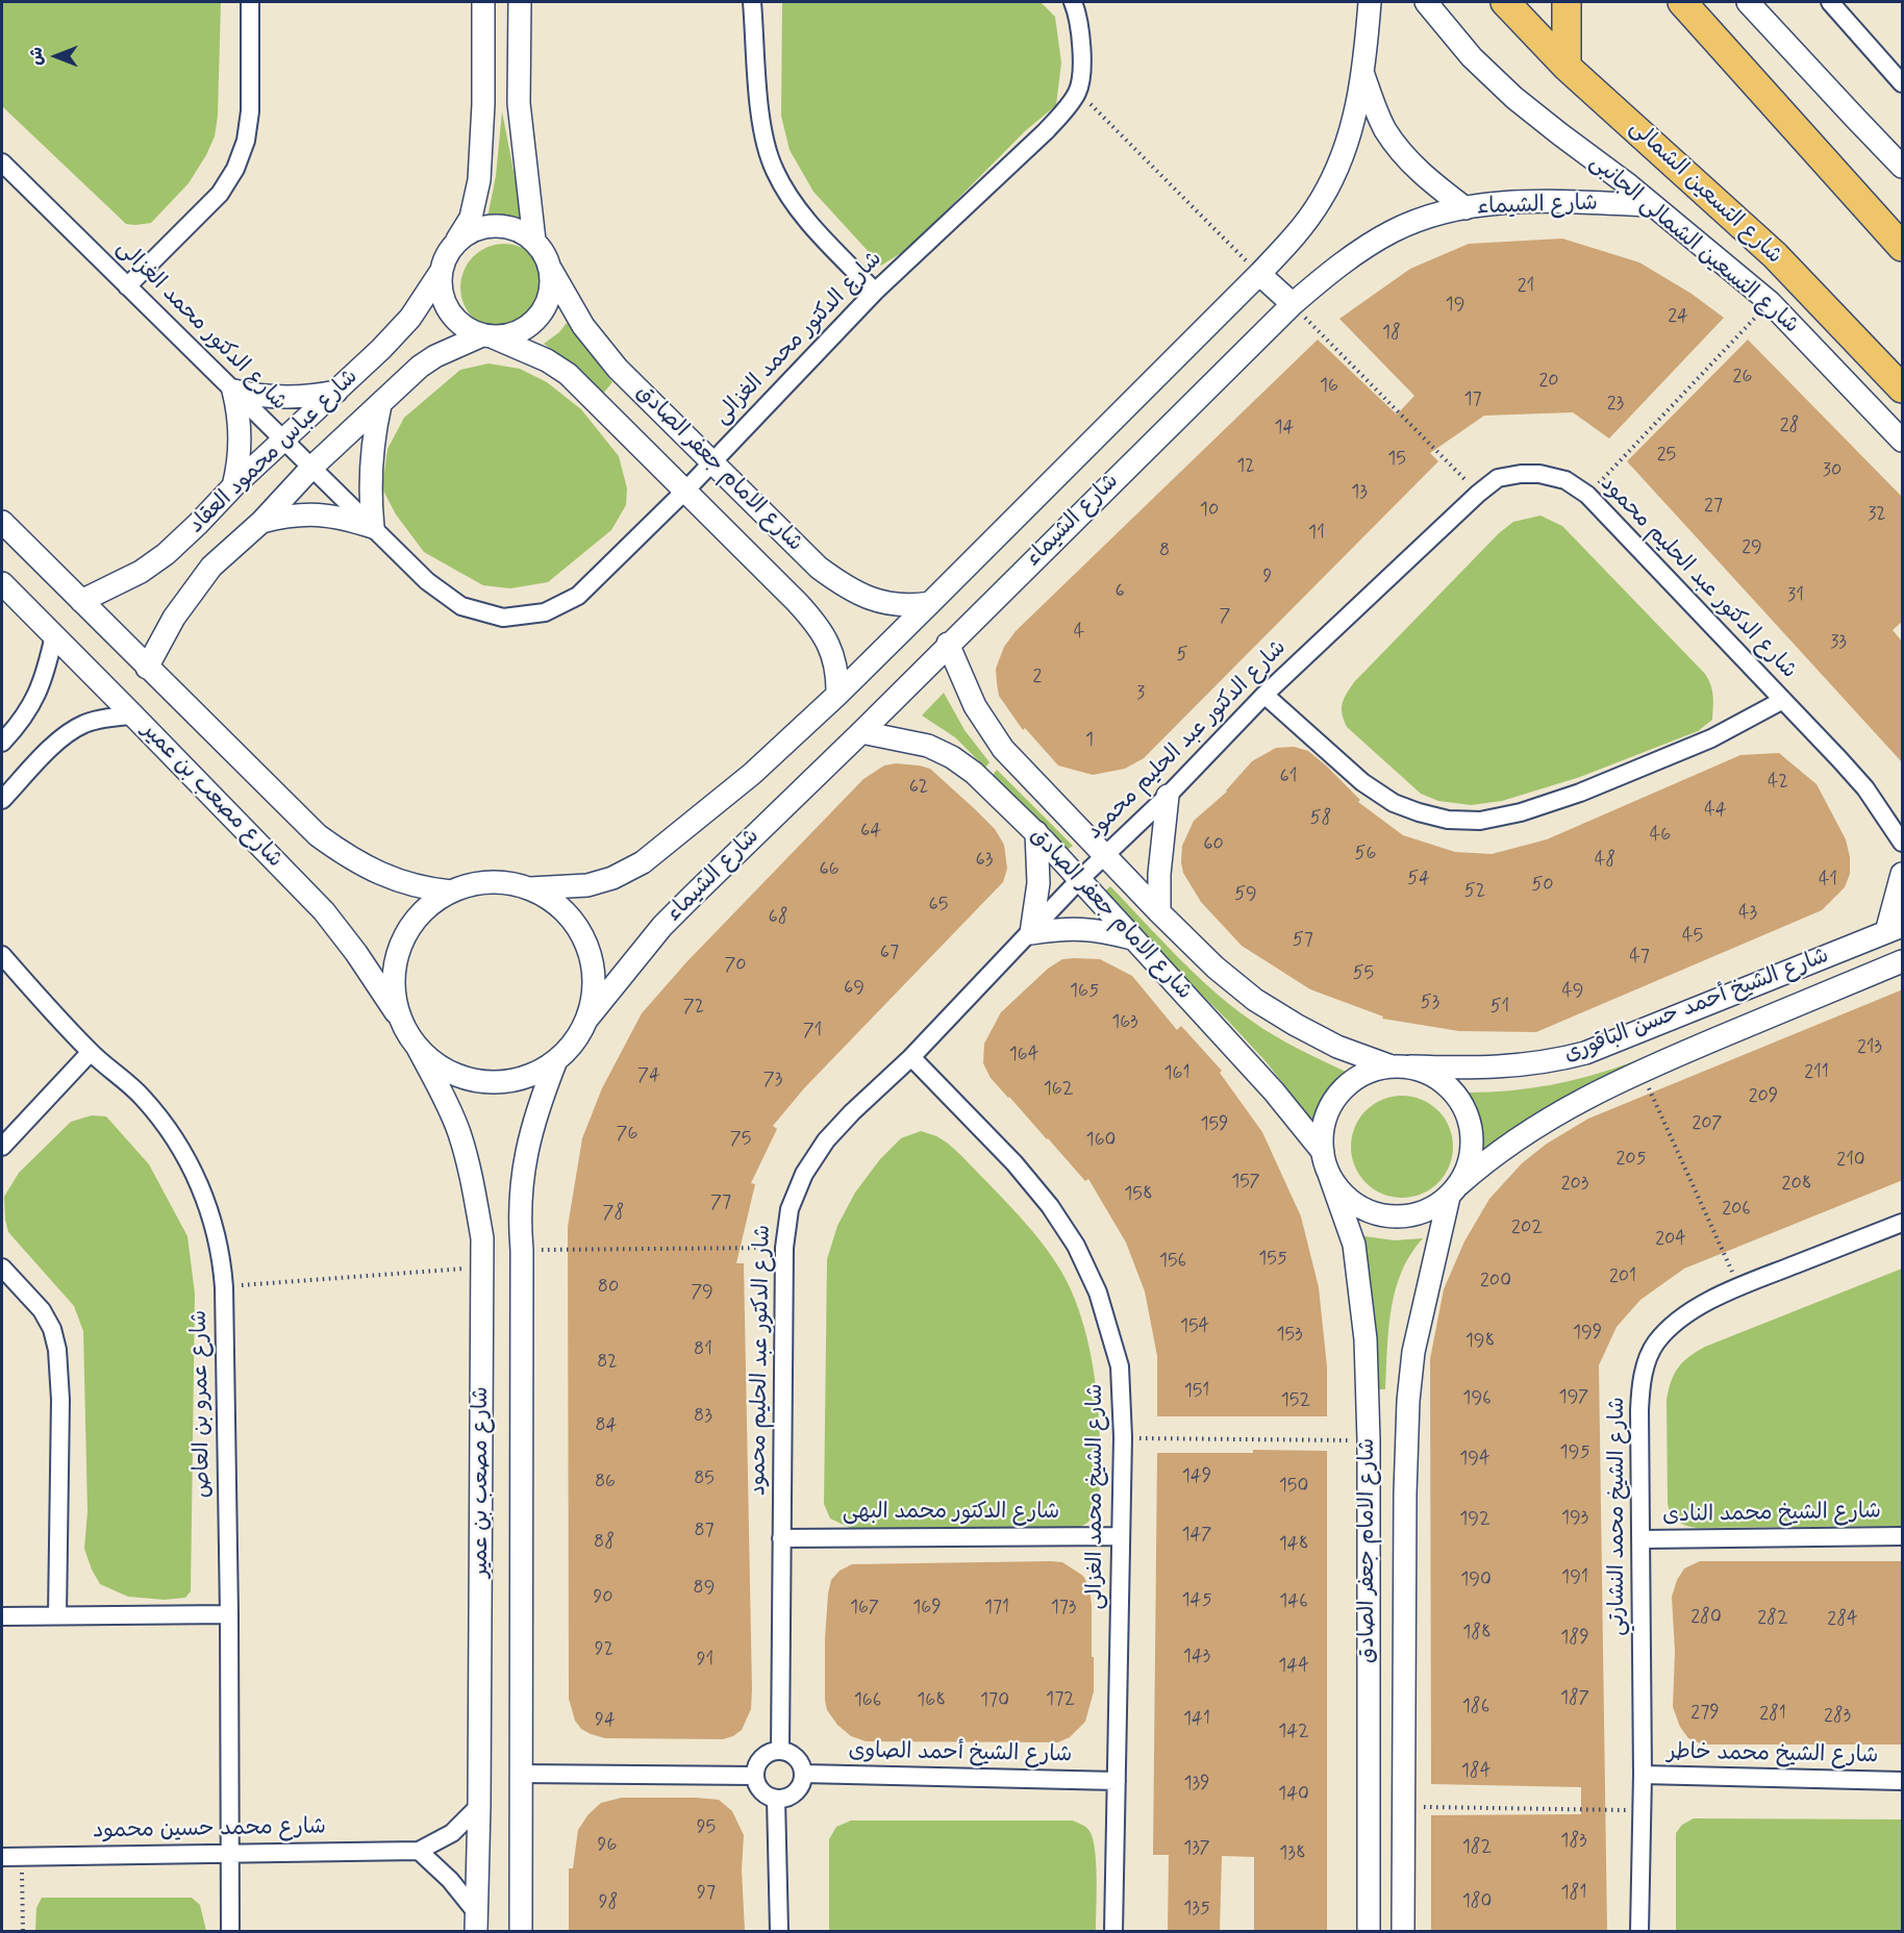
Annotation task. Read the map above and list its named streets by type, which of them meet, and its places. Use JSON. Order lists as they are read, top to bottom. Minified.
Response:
{"streets":{"main road":["شارع التسعين الشمالى"],"street":["شارع الشيماء","شارع التسعين الشمالى الجانبى","شارع الدكتور محمد الغزالى","شارع عباس محمود العقاد","شارع الامام جعفر الصادق","شارع الدكتور عبد الحليم محمود","شارع مصعب بن عمير","شارع الشيخ أحمد حسن الباقورى","شارع عمرو بن العاص","شارع الشيخ محمد الغزالى","شارع الدكتور محمد البهى","شارع الشيخ محمد النادى","شارع الشيخ محمد النشارتي","شارع الشيخ أحمد الصاوى","شارع الشيخ محمد خاطر","شارع محمد حسين محمود"]},"crossings":[["شارع الشيماء","شارع التسعين الشمالى الجانبى"],["شارع الشيماء","شارع الامام جعفر الصادق"],["شارع الشيماء","شارع مصعب بن عمير"],["شارع الدكتور محمد الغزالى","شارع عباس محمود العقاد"],["شارع الدكتور محمد الغزالى","شارع الامام جعفر الصادق"],["شارع عباس محمود العقاد","شارع الامام جعفر الصادق"],["شارع عباس محمود العقاد","شارع مصعب بن عمير"],["شارع الامام جعفر الصادق","شارع الدكتور عبد الحليم محمود"],["شارع الامام جعفر الصادق","شارع الشيخ أحمد حسن الباقورى"],["شارع الدكتور عبد الحليم محمود","شارع الشيخ محمد الغزالى"],["شارع الدكتور عبد الحليم محمود","شارع الدكتور محمد البهى"],["شارع الدكتور عبد الحليم محمود","شارع الشيخ أحمد الصاوى"],["شارع مصعب بن عمير","شارع محمد حسين محمود"],["شارع عمرو بن العاص","شارع محمد حسين محمود"],["شارع الشيخ محمد الغزالى","شارع الدكتور محمد البهى"],["شارع الشيخ محمد الغزالى","شارع الشيخ أحمد الصاوى"],["شارع الشيخ محمد النادى","شارع الشيخ محمد النشارتي"],["شارع الشيخ محمد النشارتي","شارع الشيخ محمد خاطر"]],"house_numbers":["21","19","24","18","26","20","16","17","23","28","14","25","15","12","30","13","27","10","32","11","29","8","9","6","31","7","4","33","5","2","3","1","61","42","62","44","58","64","46","60","56","63","48","66","54","41","50","52","59","65","43","68","45","57","67","47","70","55","69","165","49","53","72","51","163","71","213","164","211","161","74","73","162","209","207","159","76","75","160","205","210","157","203","208","158","77","206","78","202","204","155","156","201","200","80","79","154","199","153","198","81","82","151","197","196","152","83","84","195","194","149","85","86","150","193","192","87","147","88","148","191","190","89","90","145","146","167","169","171","173","280","282","284","188","189","92","143","91","144","187","172","166","168","170","186","279","281","283","141","94","142","184","139","140","95","183","96","182","137","138","97","181","180","98","135"],"north":"left"}
